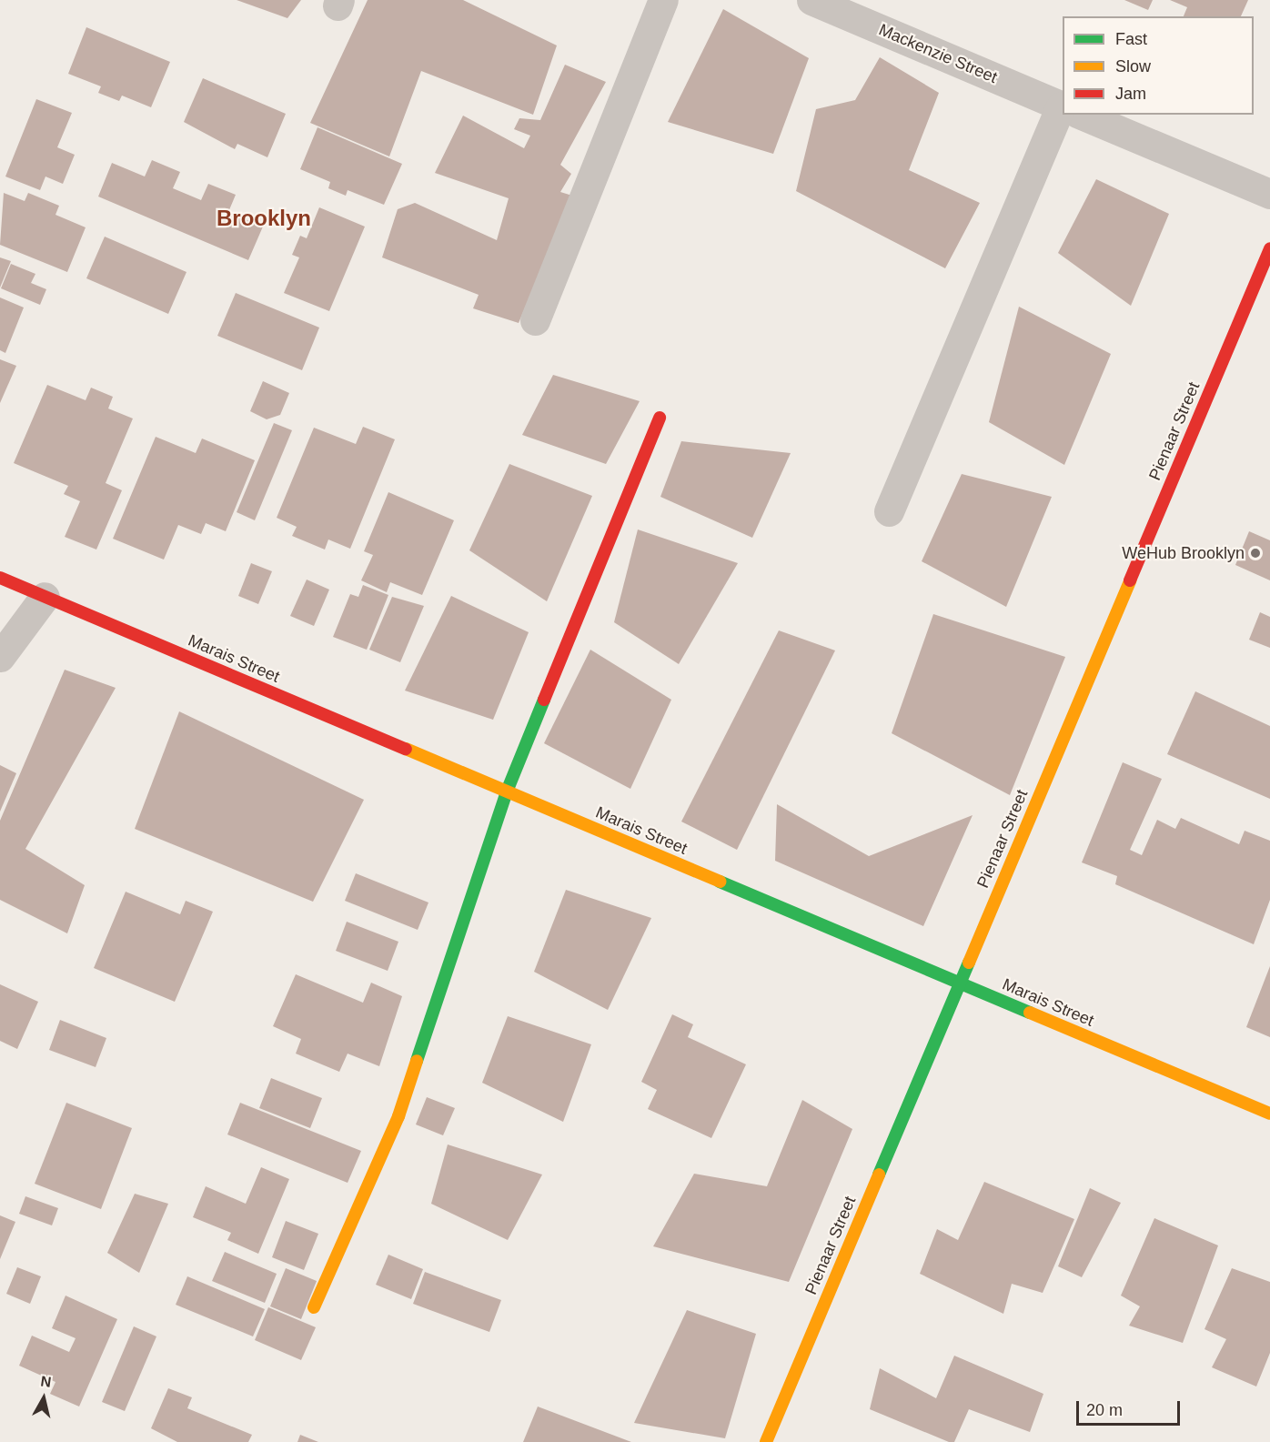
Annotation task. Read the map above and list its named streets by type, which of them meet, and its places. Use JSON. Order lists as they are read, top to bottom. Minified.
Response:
{"streets":{"street":["Mackenzie Street","Pienaar Street","Marais Street"]},"crossings":[["Pienaar Street","Marais Street"]],"districts":["Brooklyn"],"places":["WeHub Brooklyn"],"legend":["Fast","Slow","Jam"],"scale_bar":"20 m","north":"top"}
